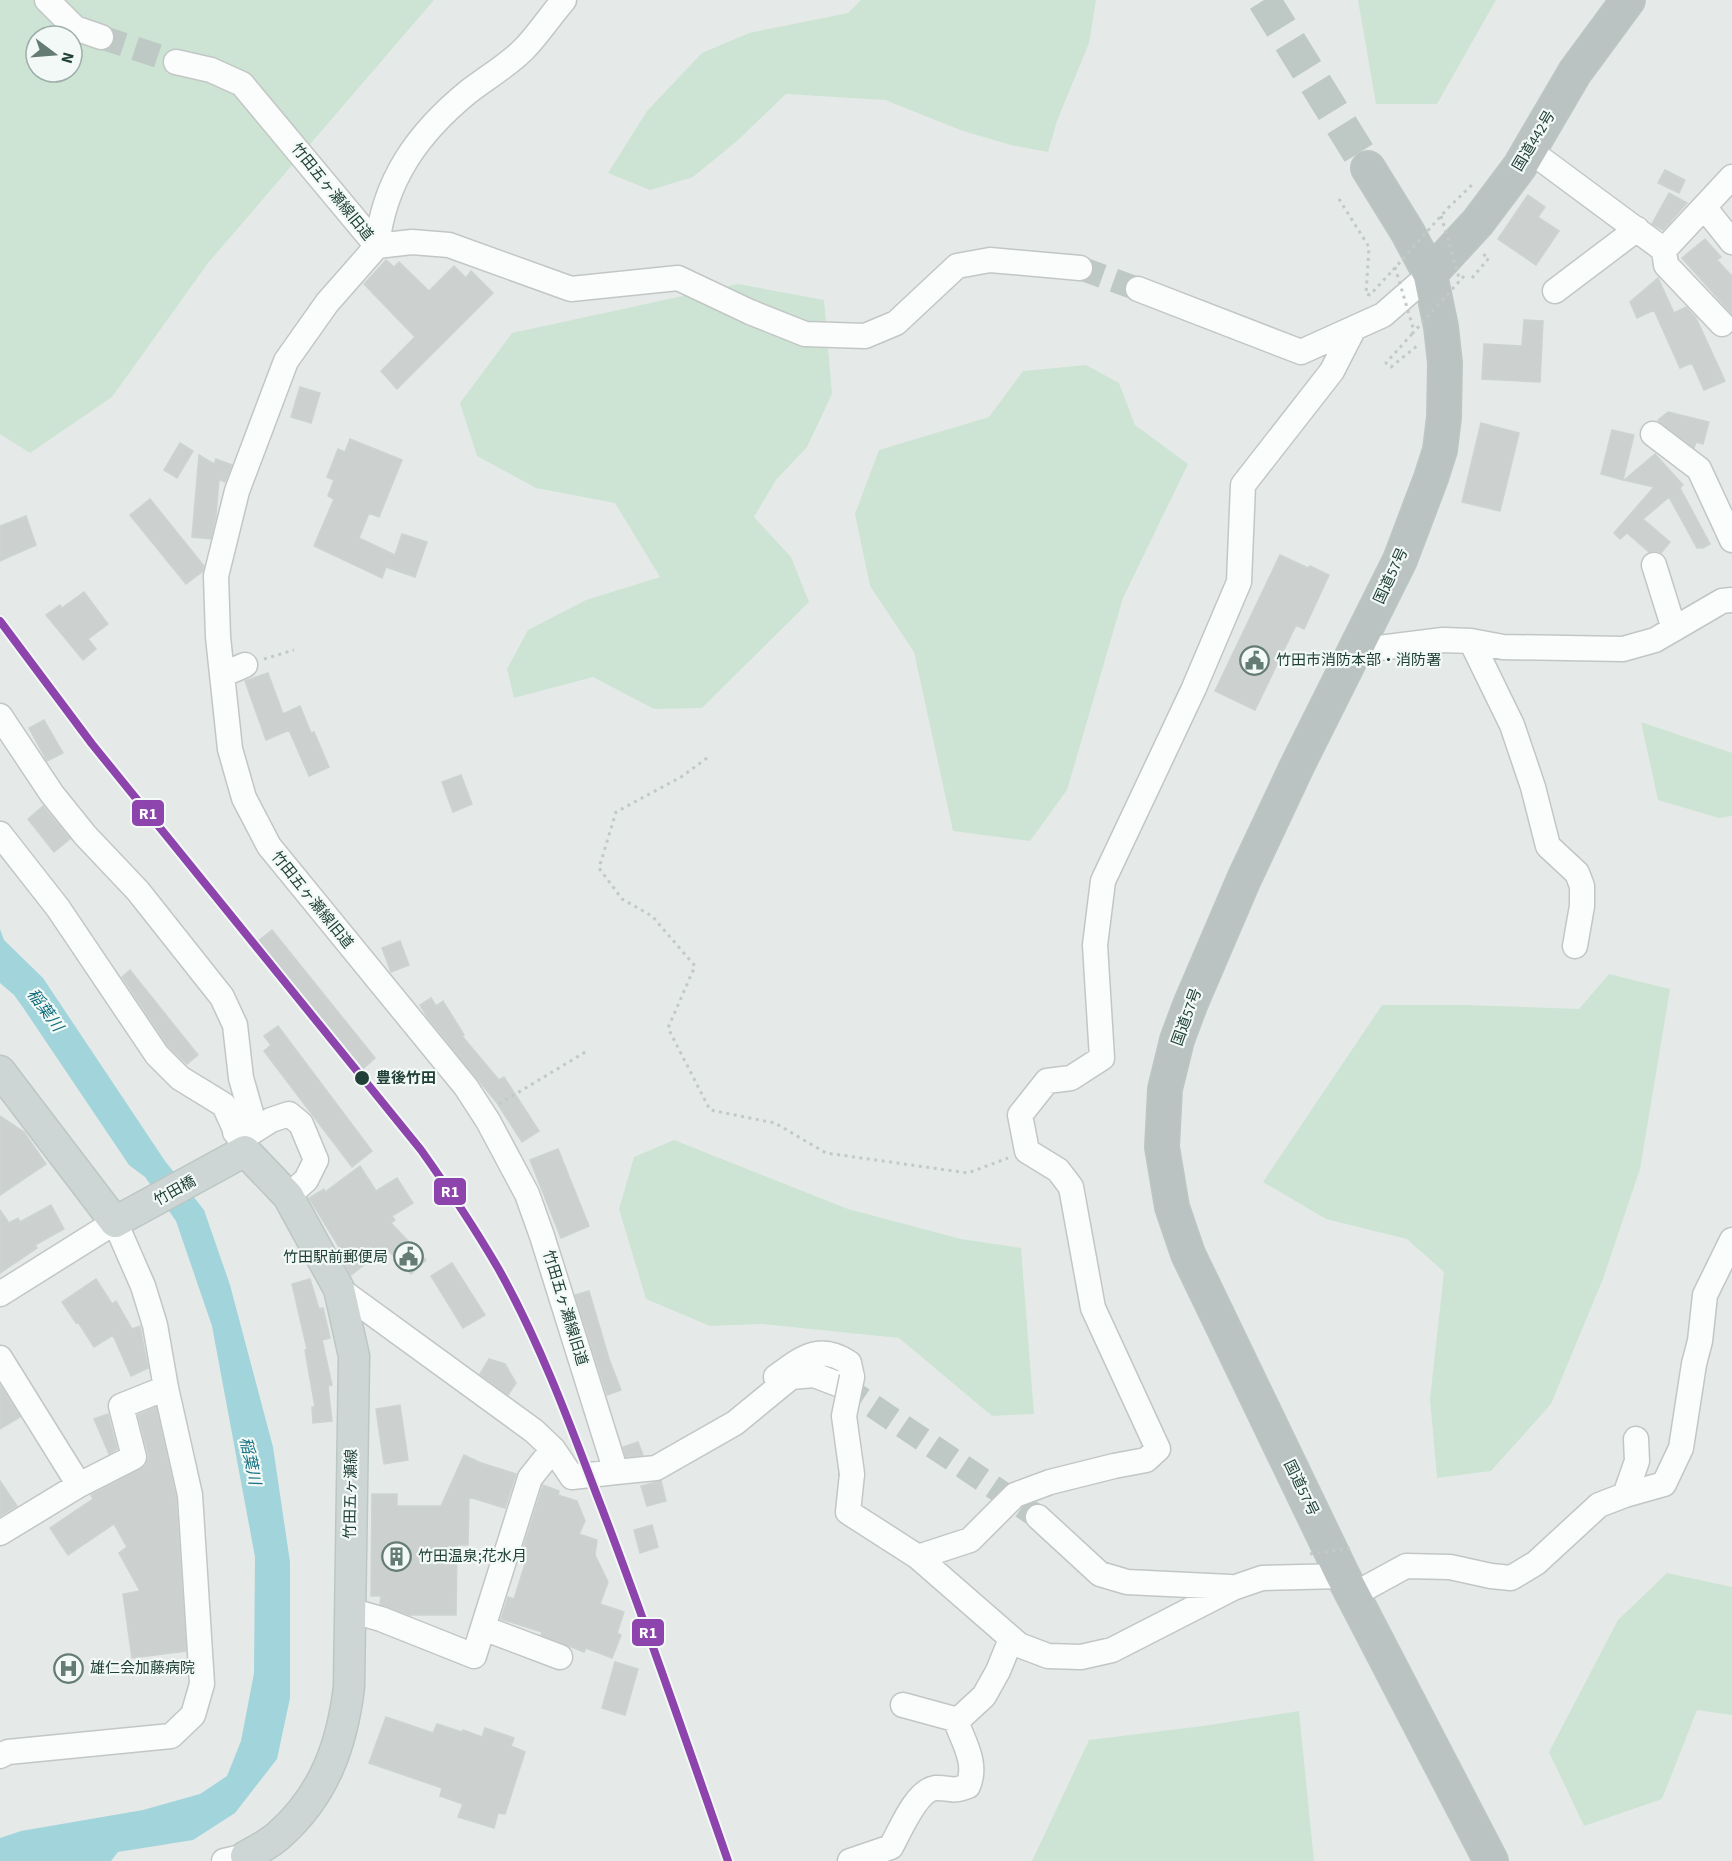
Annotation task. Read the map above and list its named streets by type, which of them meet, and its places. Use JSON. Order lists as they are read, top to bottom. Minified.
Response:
{"streets":{"highway":["国道442号","国道57号"],"main road":["竹田橋","竹田五ヶ瀬線"],"street":["竹田五ヶ瀬線旧道"]},"crossings":[["国道442号","国道57号"],["竹田橋","竹田五ヶ瀬線"]],"water":["稲葉川"],"places":{"public building":["竹田市消防本部・消防署","竹田駅前郵便局"],"other":["豊後竹田"],"building":["竹田温泉;花水月"],"hospital":["雄仁会加藤病院"]},"lines":["transit line R1"],"north":"right"}
